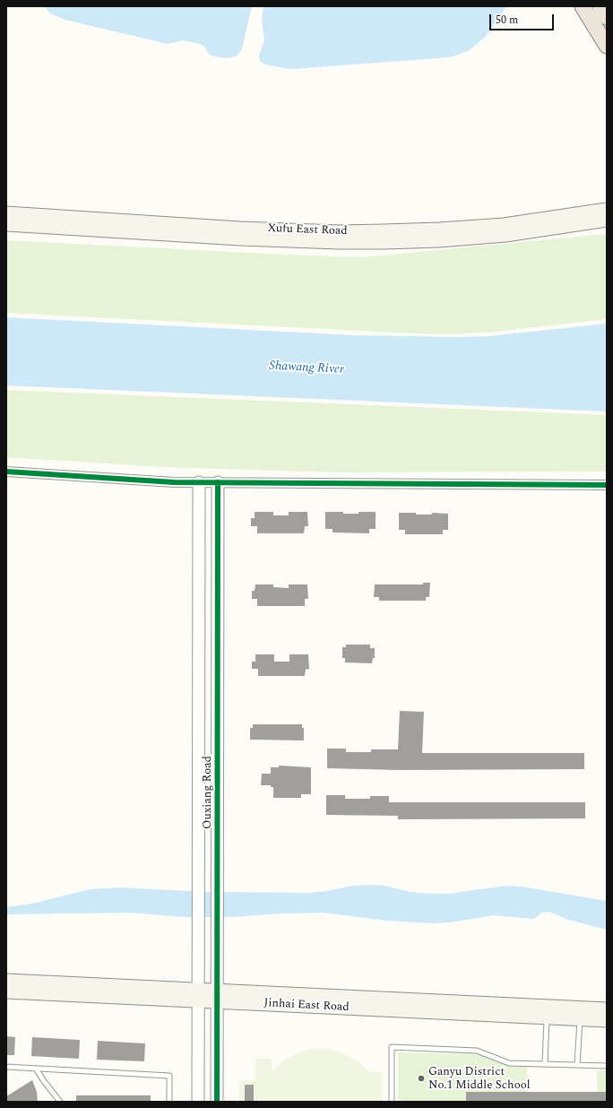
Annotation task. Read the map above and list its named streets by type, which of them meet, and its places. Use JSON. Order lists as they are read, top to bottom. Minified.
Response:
{"streets":{"main road":["Xufu East Road","Jinhai East Road"],"street":["Ouxiang Road"]},"crossings":[["Ouxiang Road","Jinhai East Road"]],"water":["Shawang River"],"places":["Ganyu District No.1 Middle School"],"scale_bar":"50 m"}
